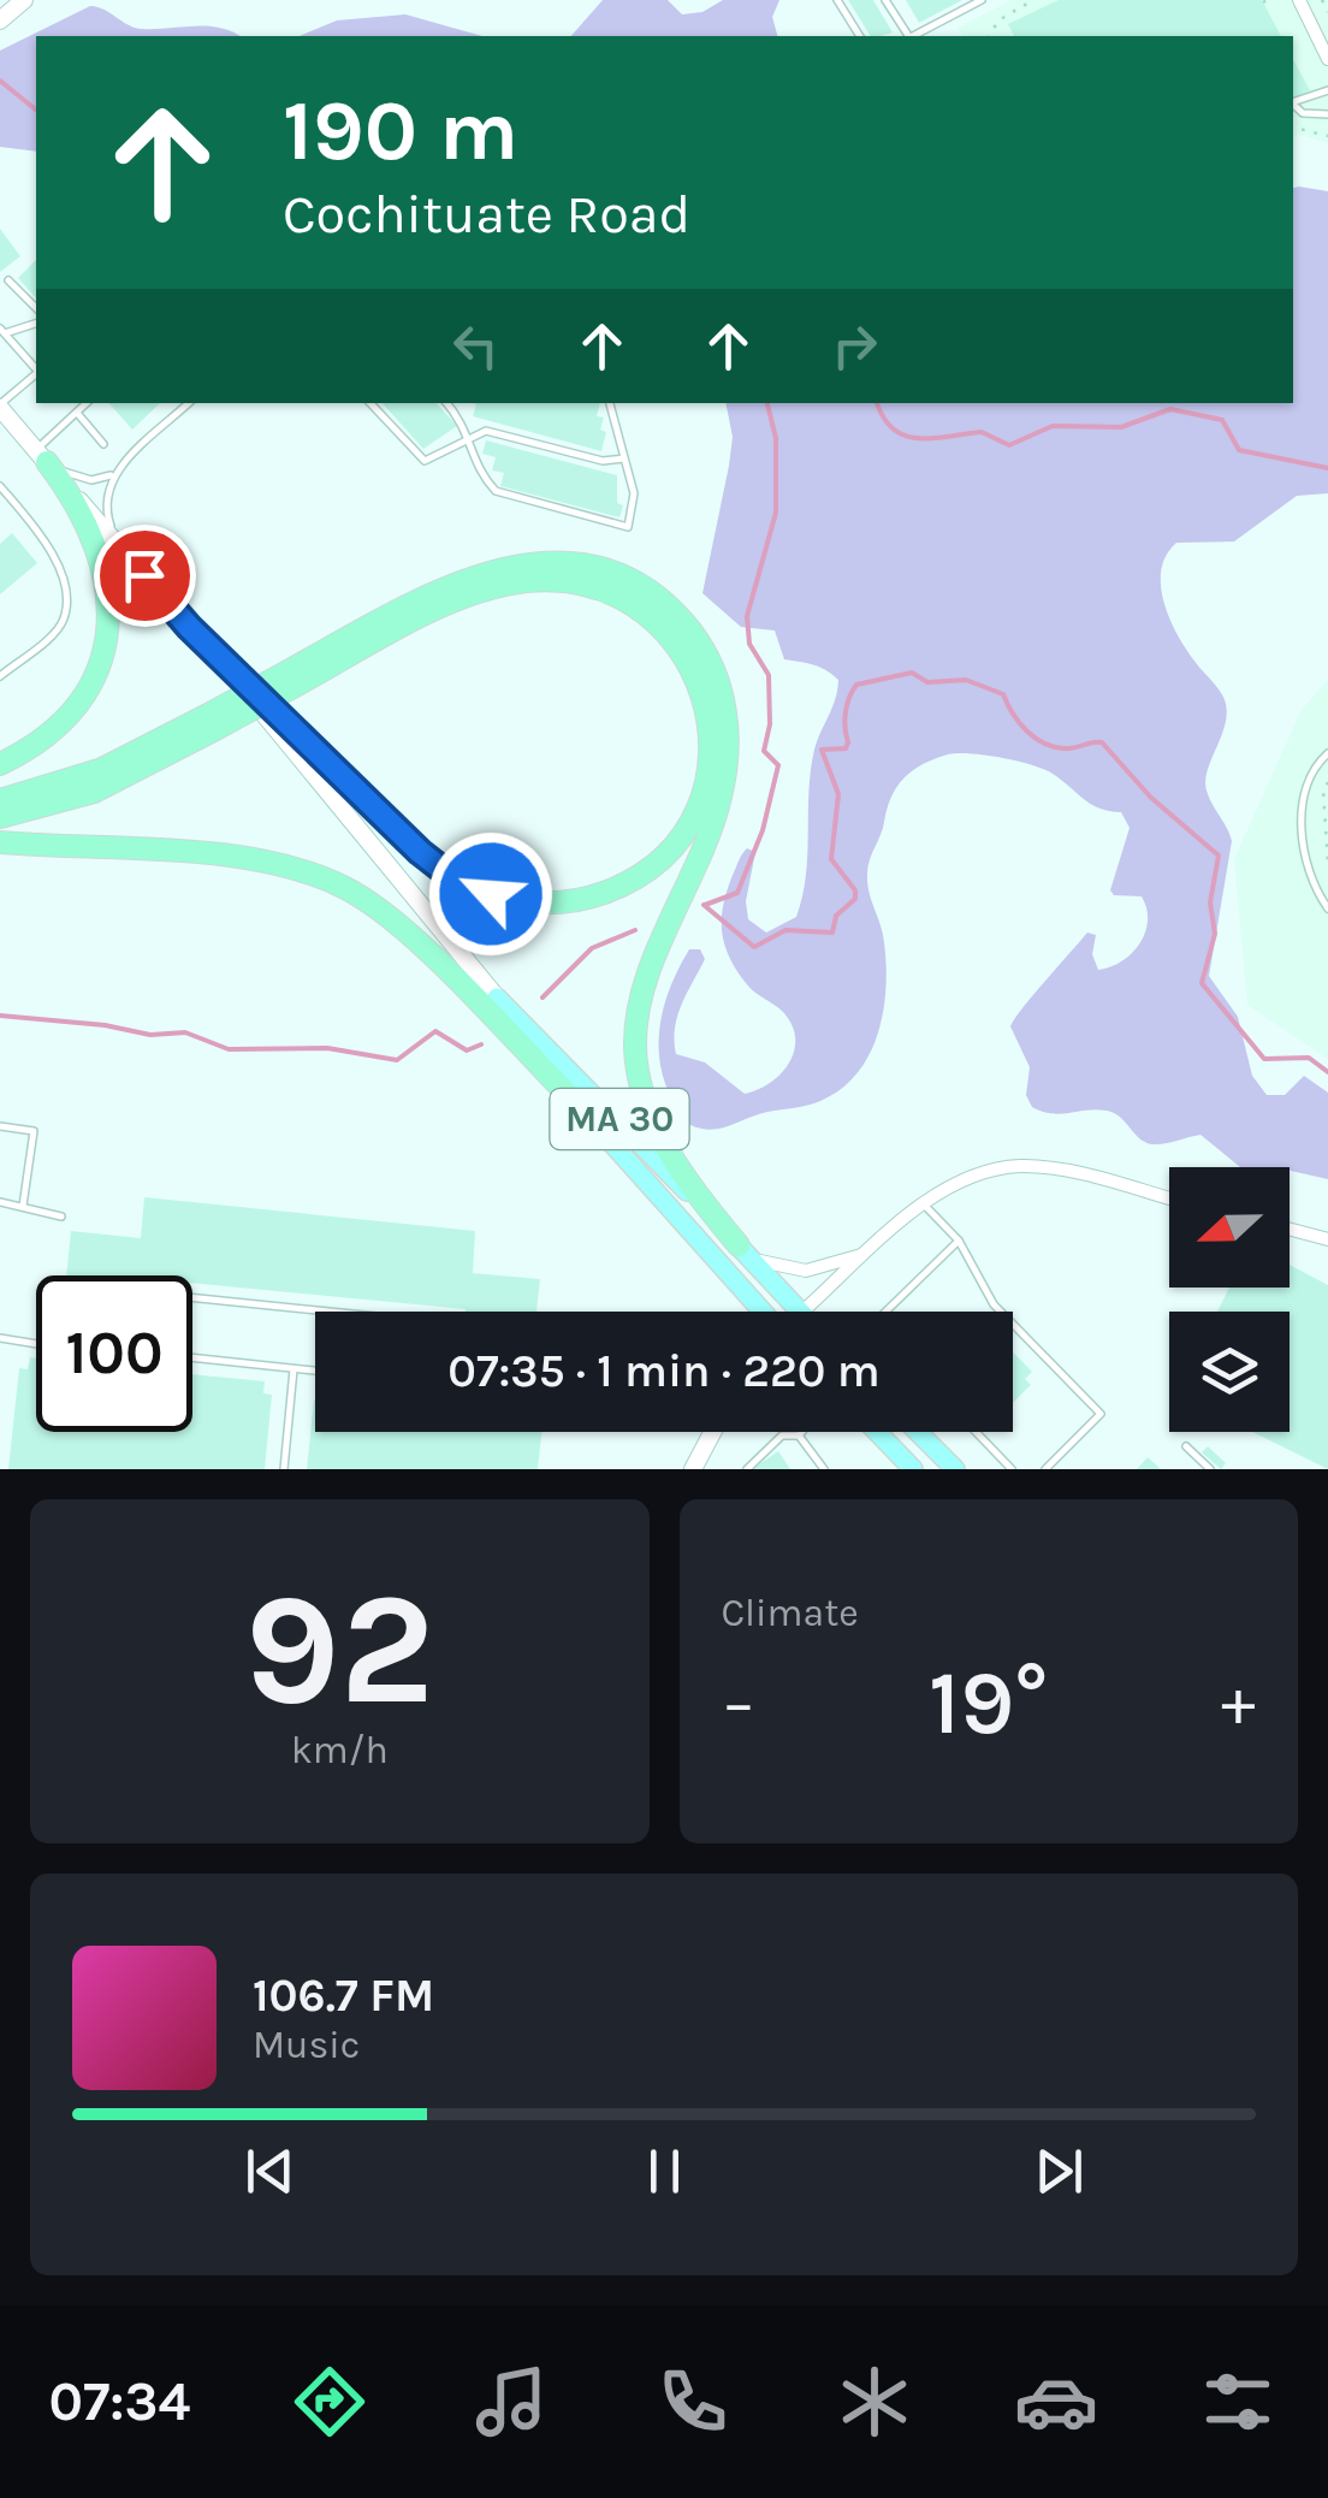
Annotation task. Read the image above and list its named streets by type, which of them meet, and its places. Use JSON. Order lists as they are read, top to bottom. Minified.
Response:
{"streets":{"main road":["MA 30"]},"north":"left","page":{"turn":["190 m","Cochituate Road"],"limit":"100","trip":"07:35 · 1 min · 220 m","tile":[["92","km/h"],"Climate"],"heat":["−","19°","+"],"song":["106.7 FM","Music"],"tabs":"07:34"}}
